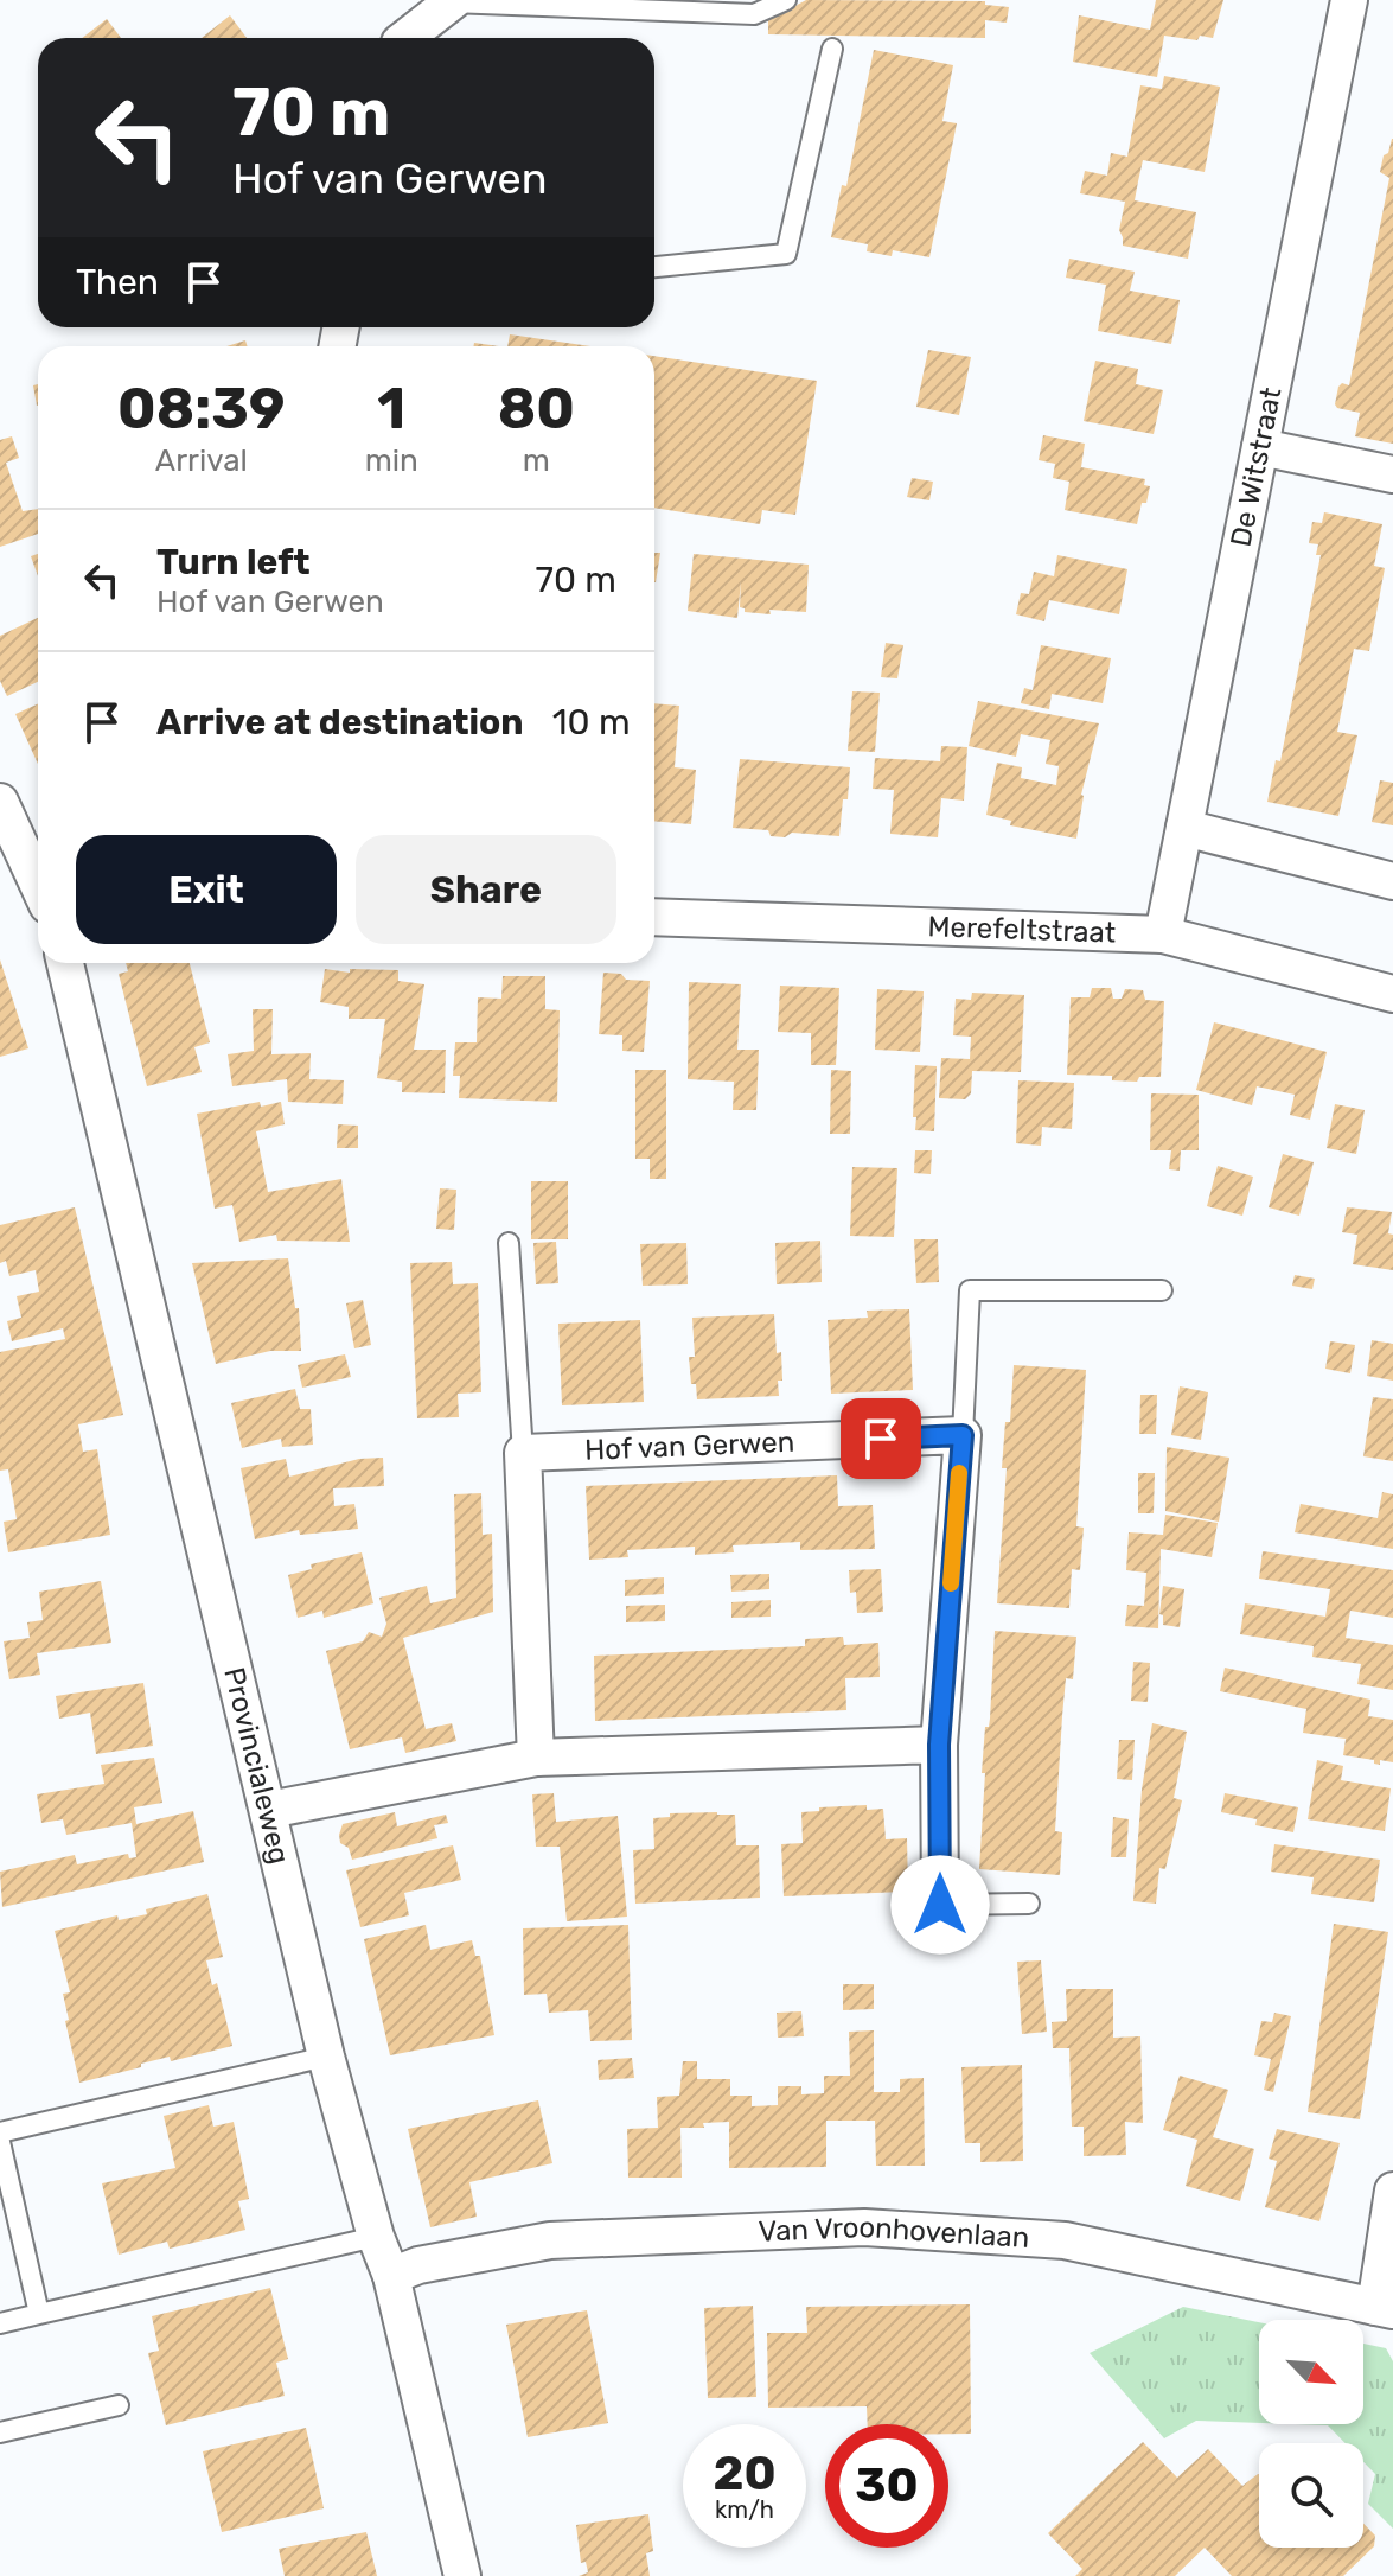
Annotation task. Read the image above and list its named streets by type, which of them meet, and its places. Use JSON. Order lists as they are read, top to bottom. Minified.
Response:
{"streets":{"street":["De Witstraat","Merefeltstraat","Hof van Gerwen","Provincialeweg","Van Vroonhovenlaan"]},"crossings":[["De Witstraat","Merefeltstraat"],["Provincialeweg","Van Vroonhovenlaan"]],"north":"bottom right","page":{"turn":["70 m","Hof van Gerwen"],"then":"Then","eta":["08:39","Arrival","1","min","80","m"],"list":[{"name":"Turn left","note":"Hof van Gerwen","value":"70 m"},{"name":"Arrive at destination","value":"10 m"}],"buttons":["Exit","Share"],"speed":"20 km/h","limit":"30"}}
